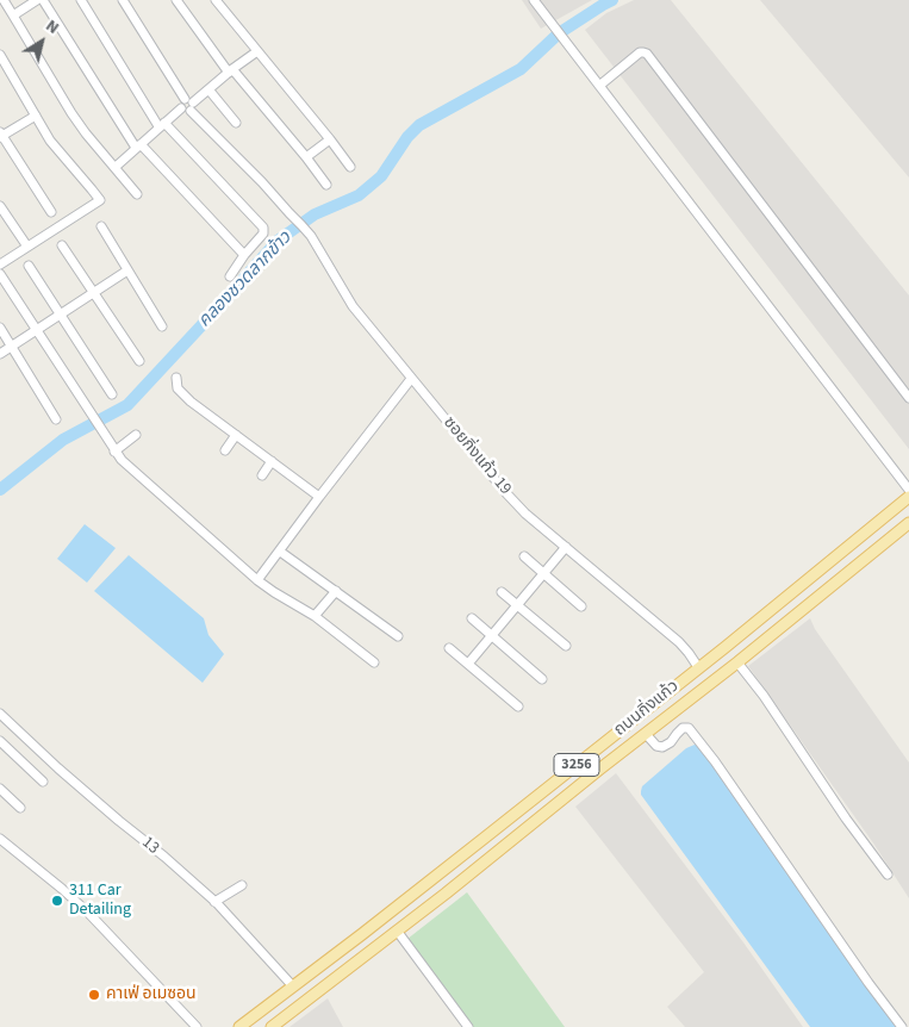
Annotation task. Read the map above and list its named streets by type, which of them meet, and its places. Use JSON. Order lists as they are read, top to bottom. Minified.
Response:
{"streets":{"main road":["ถนนกิ่งแก้ว","3256"],"street":["ซอยกิ่งแก้ว 19","13"]},"crossings":[["ซอยกิ่งแก้ว 19","ถนนกิ่งแก้ว"],["ถนนกิ่งแก้ว","13"]],"water":["คลองชวดลากข้าว"],"places":["311 Car Detailing","คาเฟ่ อเมซอน"],"north":"top right"}
